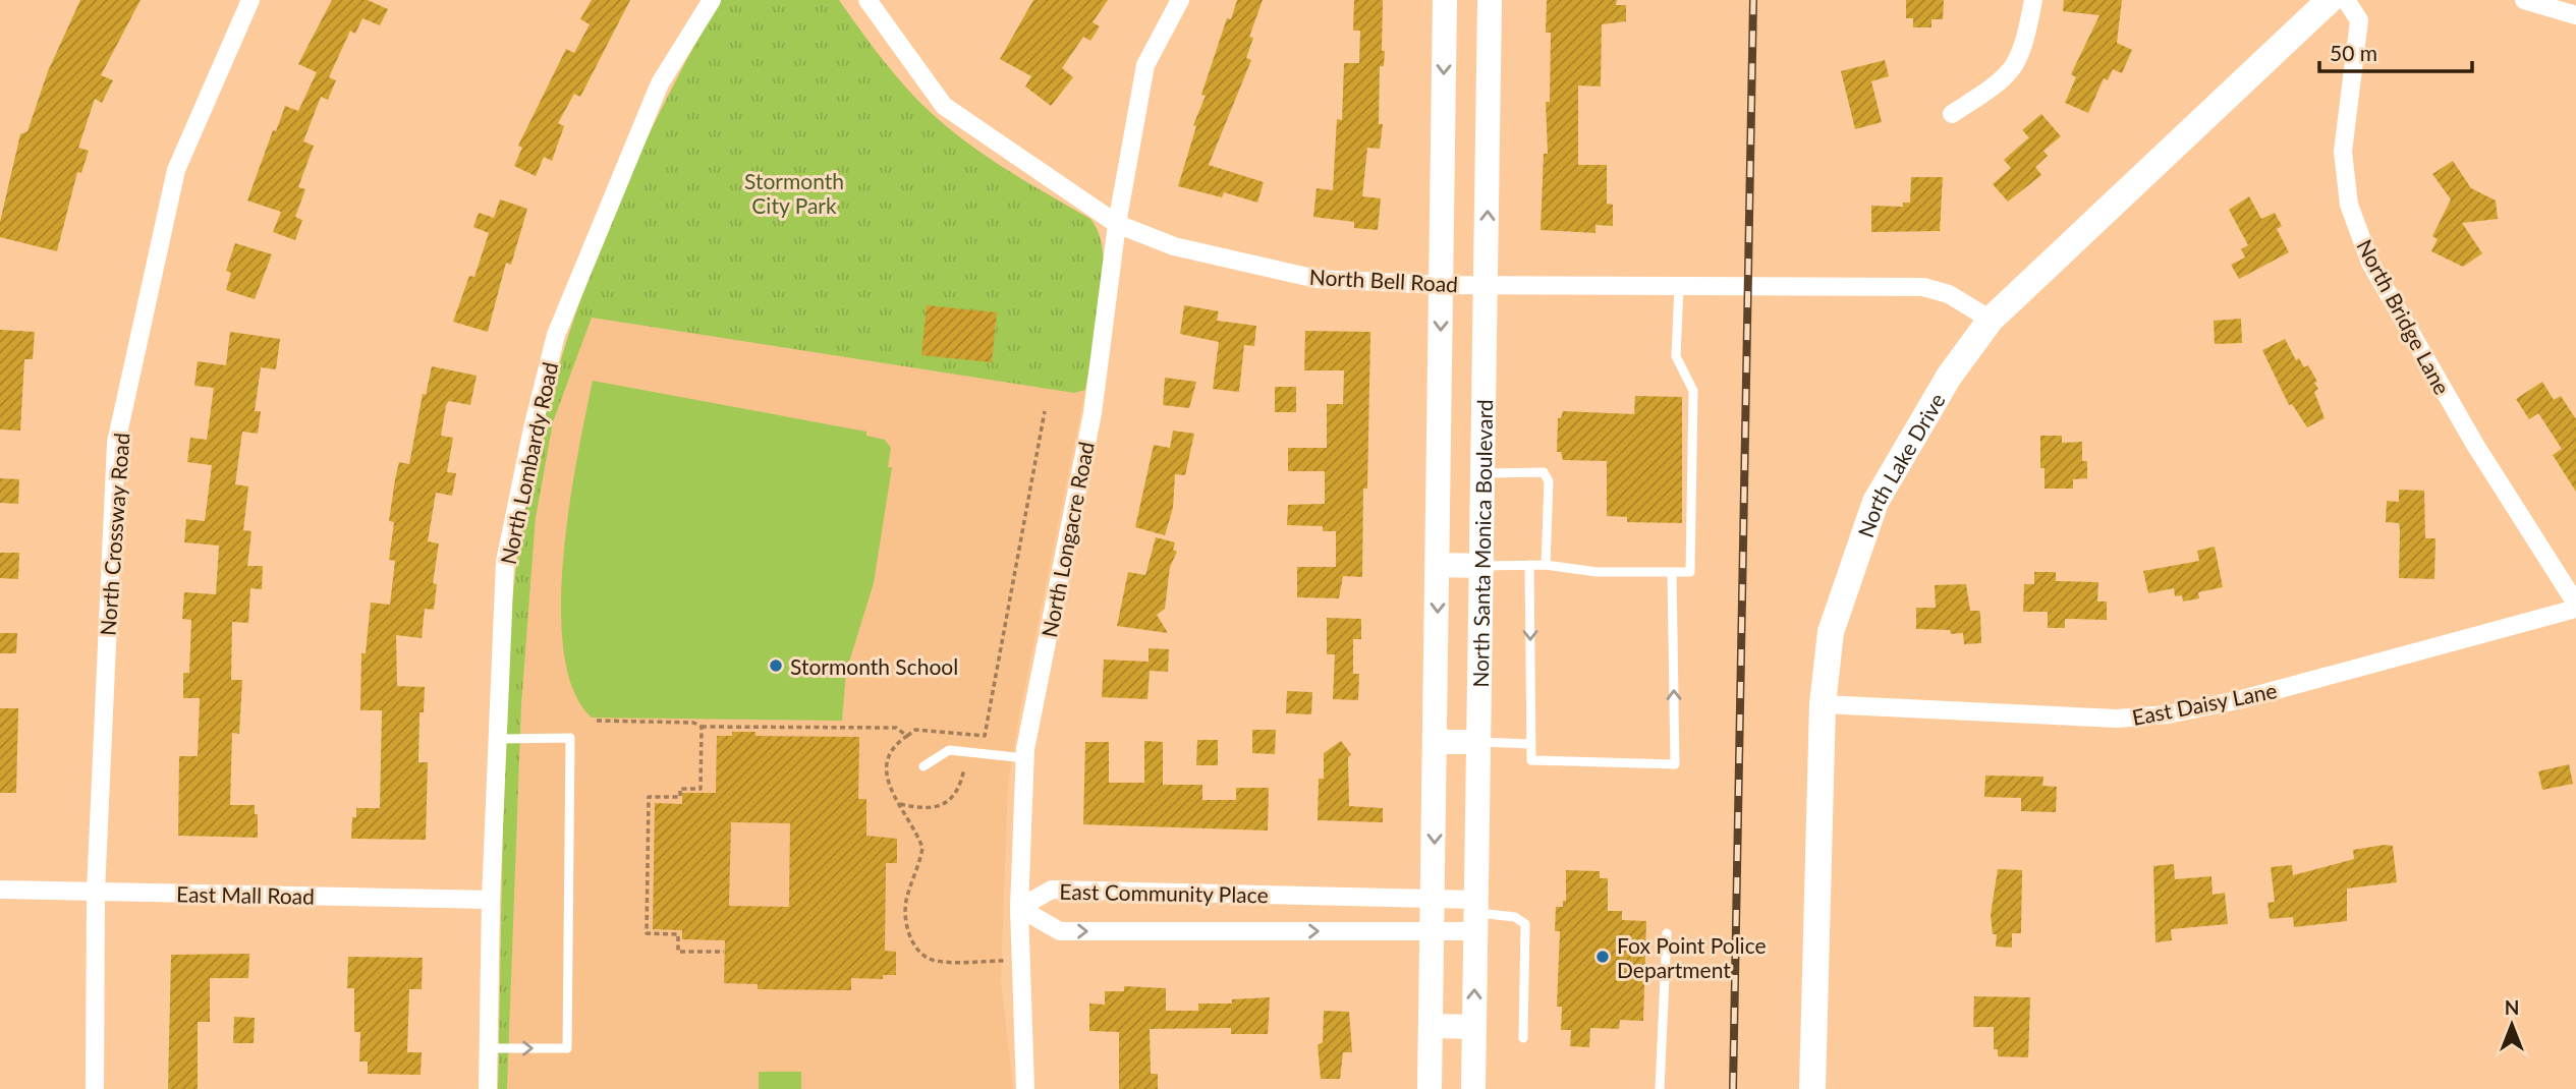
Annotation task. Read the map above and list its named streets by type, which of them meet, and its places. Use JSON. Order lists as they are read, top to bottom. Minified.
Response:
{"streets":{"main road":["North Lake Drive"],"street":["North Bell Road","North Bridge Lane","North Lombardy Road","North Crossway Road","North Longacre Road","North Santa Monica Boulevard","East Daisy Lane","East Community Place","East Mall Road"]},"crossings":[["North Bell Road","North Lake Drive"],["North Bell Road","North Longacre Road"],["North Bell Road","North Santa Monica Boulevard"],["North Lombardy Road","East Mall Road"],["North Lake Drive","East Daisy Lane"],["North Crossway Road","East Mall Road"],["North Longacre Road","East Community Place"],["North Santa Monica Boulevard","East Community Place"]],"parks":["Stormonth City Park"],"places":["Stormonth School","Fox Point Police Department"],"scale_bar":"50 m","north":"top"}
